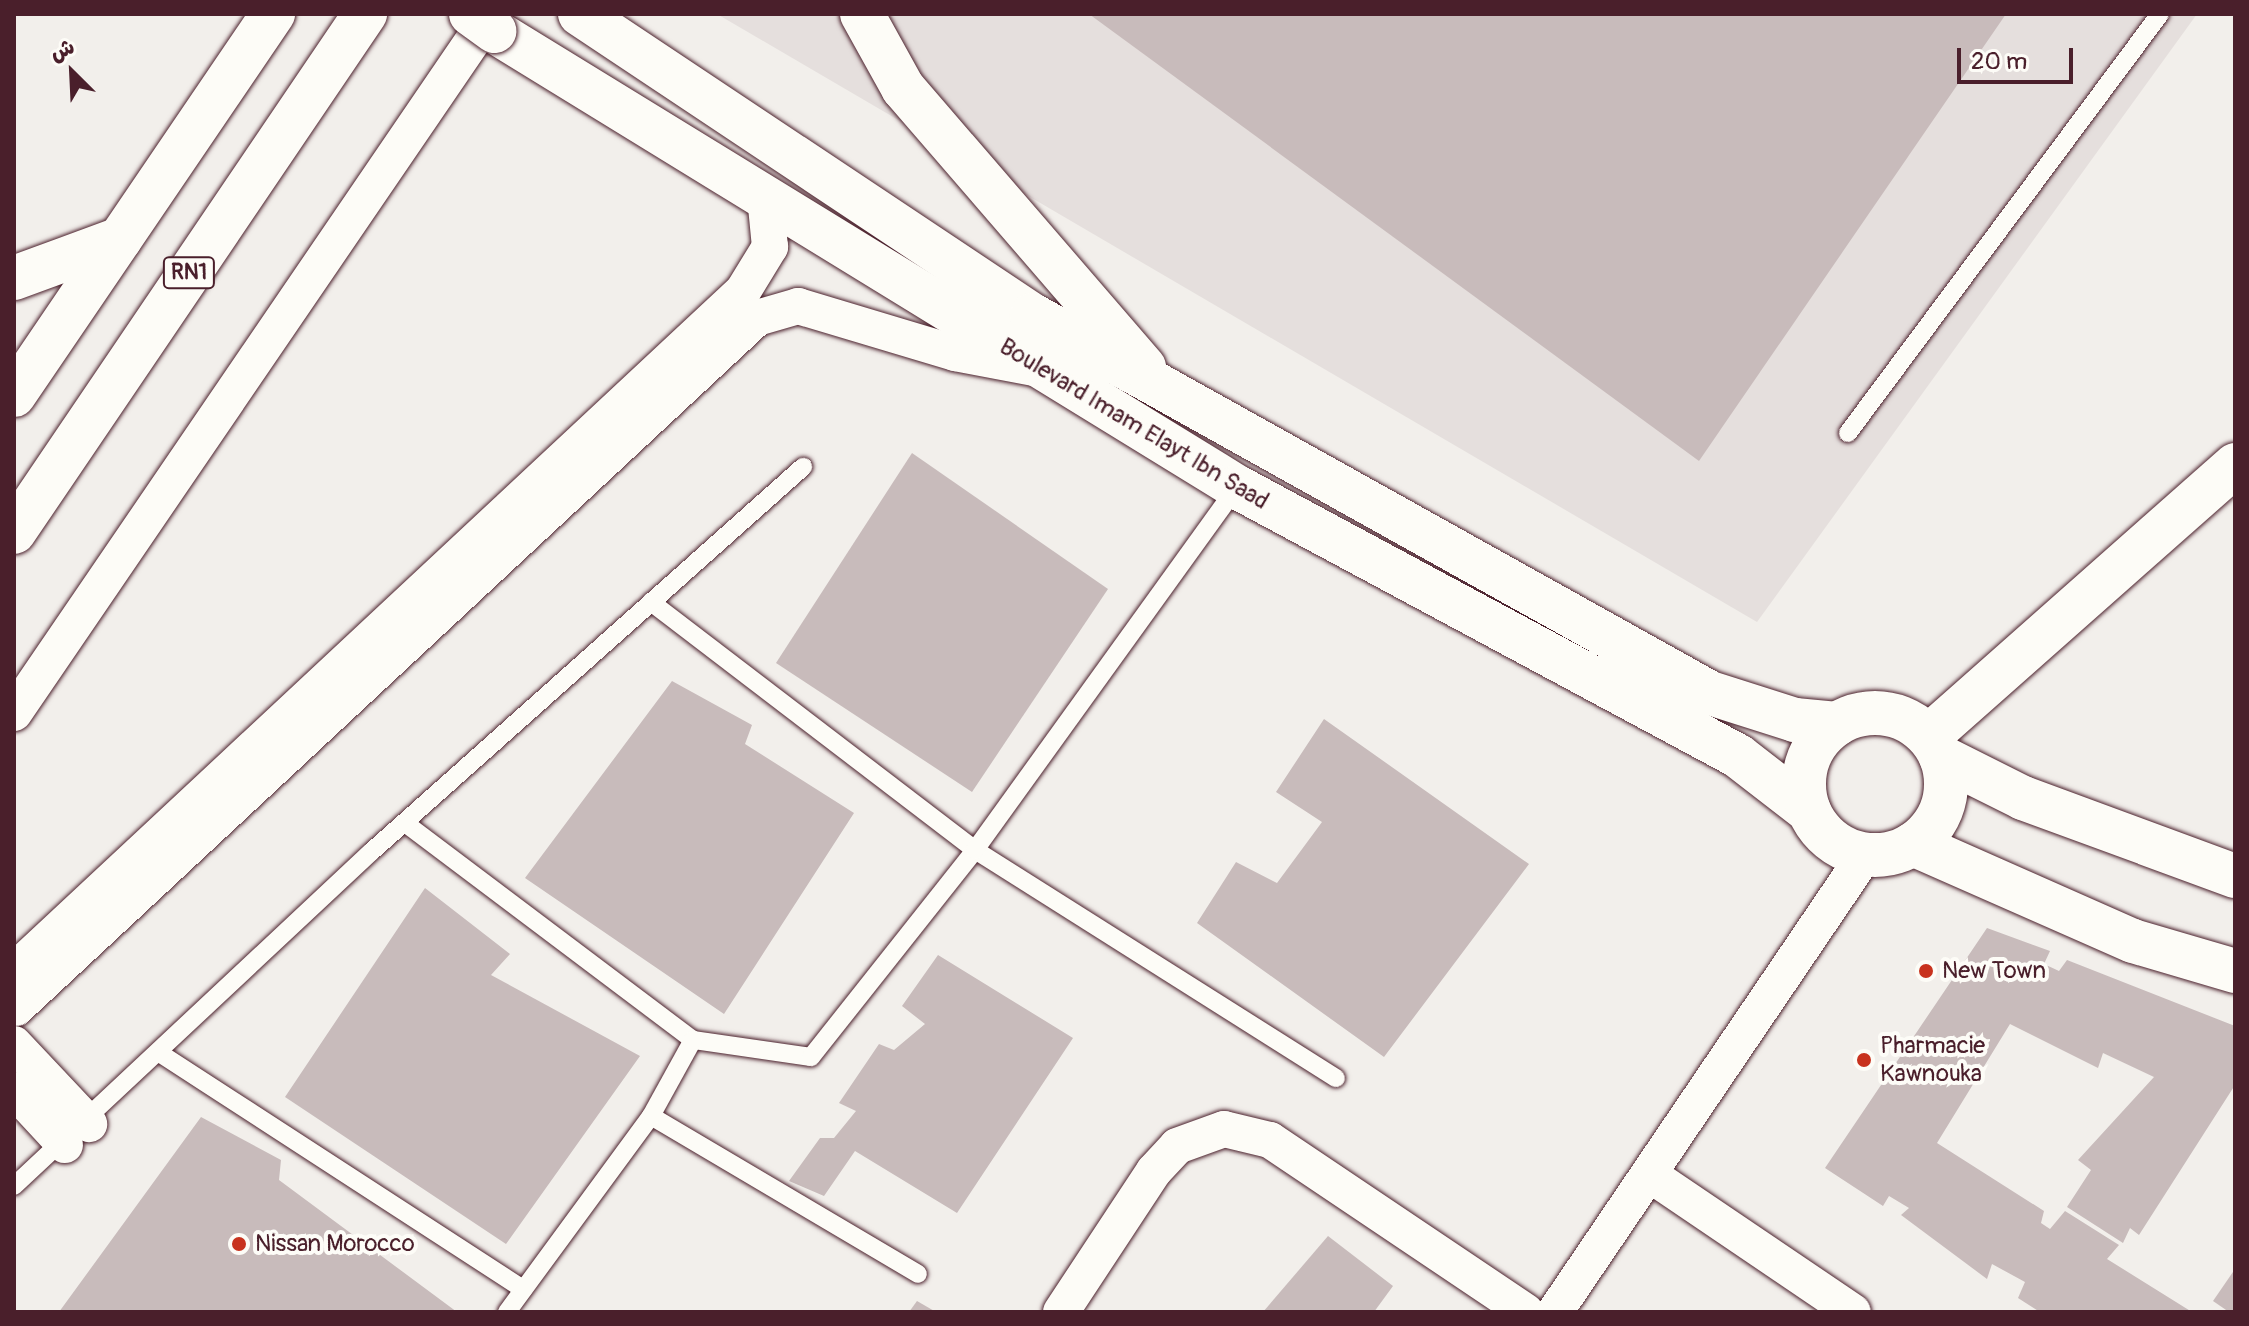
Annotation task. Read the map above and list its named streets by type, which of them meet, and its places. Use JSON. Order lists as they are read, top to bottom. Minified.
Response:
{"streets":{"main road":["RN1","Boulevard Imam Elayt Ibn Saad"]},"places":["New Town","Pharmacie Kawnouka","Nissan Morocco"],"scale_bar":"20 m","north":"top left"}
